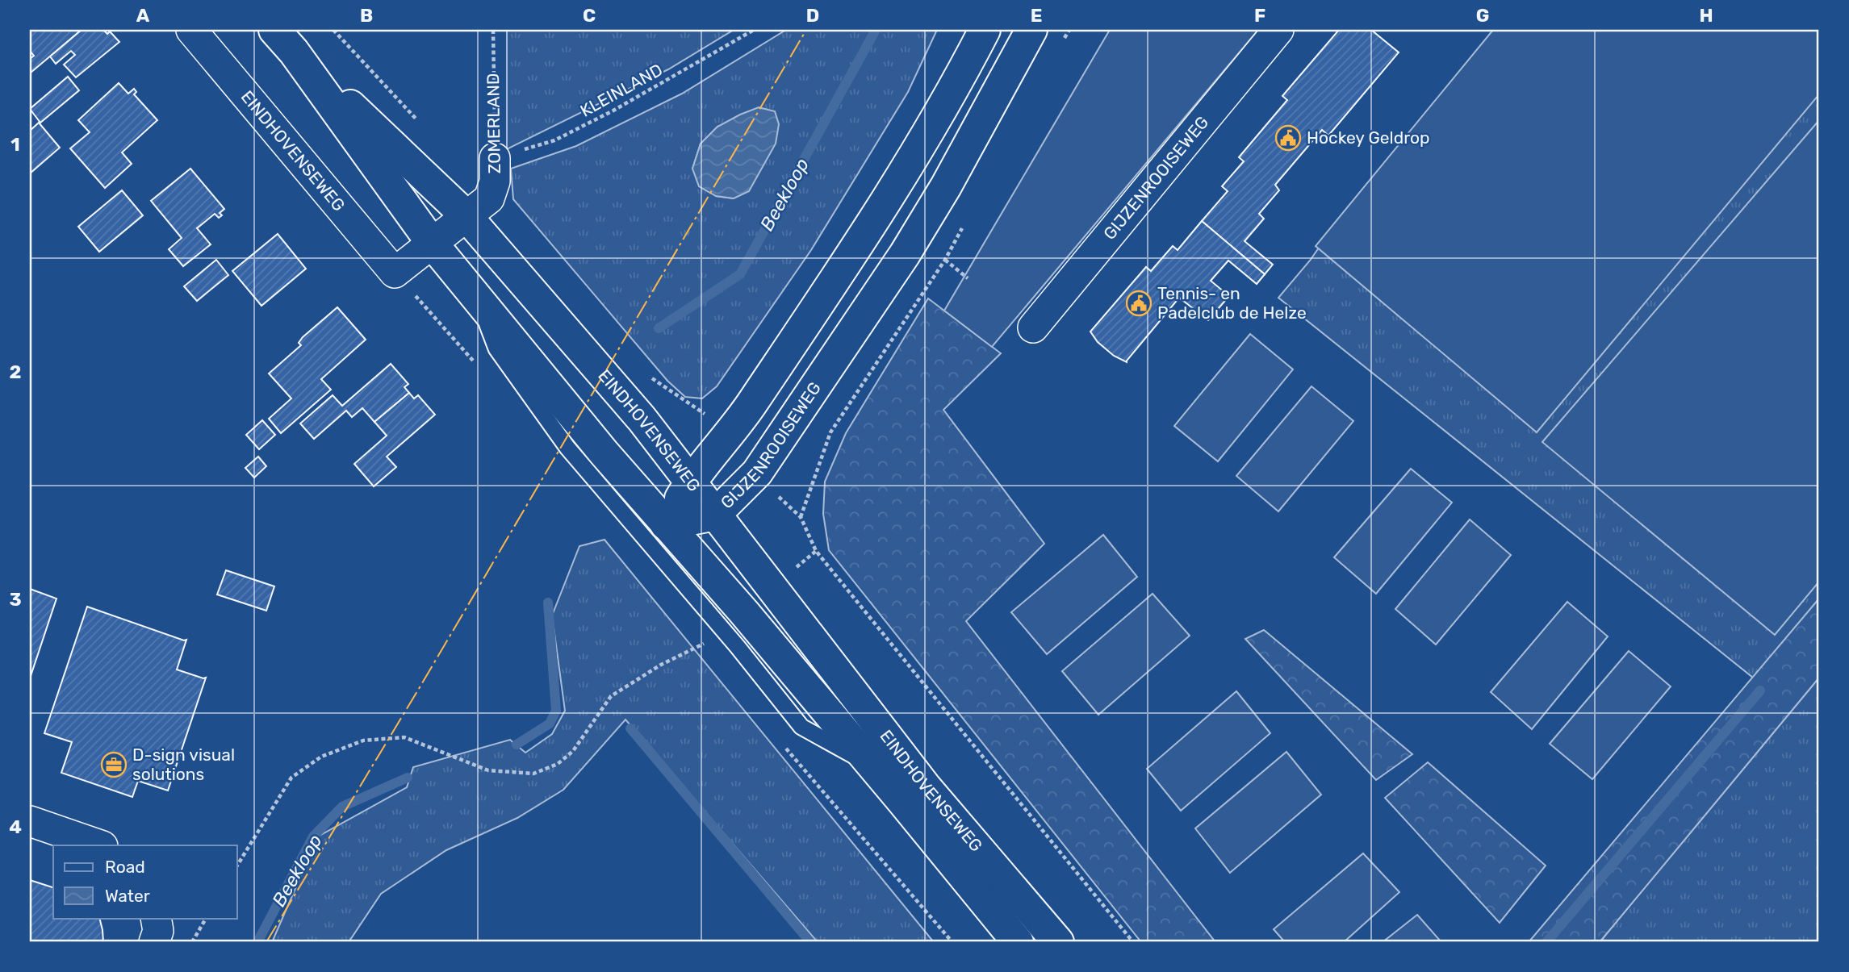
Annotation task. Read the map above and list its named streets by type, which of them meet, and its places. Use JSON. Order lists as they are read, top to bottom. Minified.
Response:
{"streets":{"main road":["EINDHOVENSEWEG","GIJZENROOISEWEG"],"street":["ZOMERLAND"],"path":["KLEINLAND"]},"crossings":[["KLEINLAND","ZOMERLAND"],["ZOMERLAND","EINDHOVENSEWEG"],["EINDHOVENSEWEG","GIJZENROOISEWEG"]],"water":["Beekloop"],"places":{"public building":["Hockey Geldrop","Tennis- en Padelclub de Helze"],"office":["D-sign visual solutions"]},"legend":["Road","Water"],"grid":{"columns":["A","B","C","D","E","F","G","H"],"rows":["1","2","3","4"]}}
